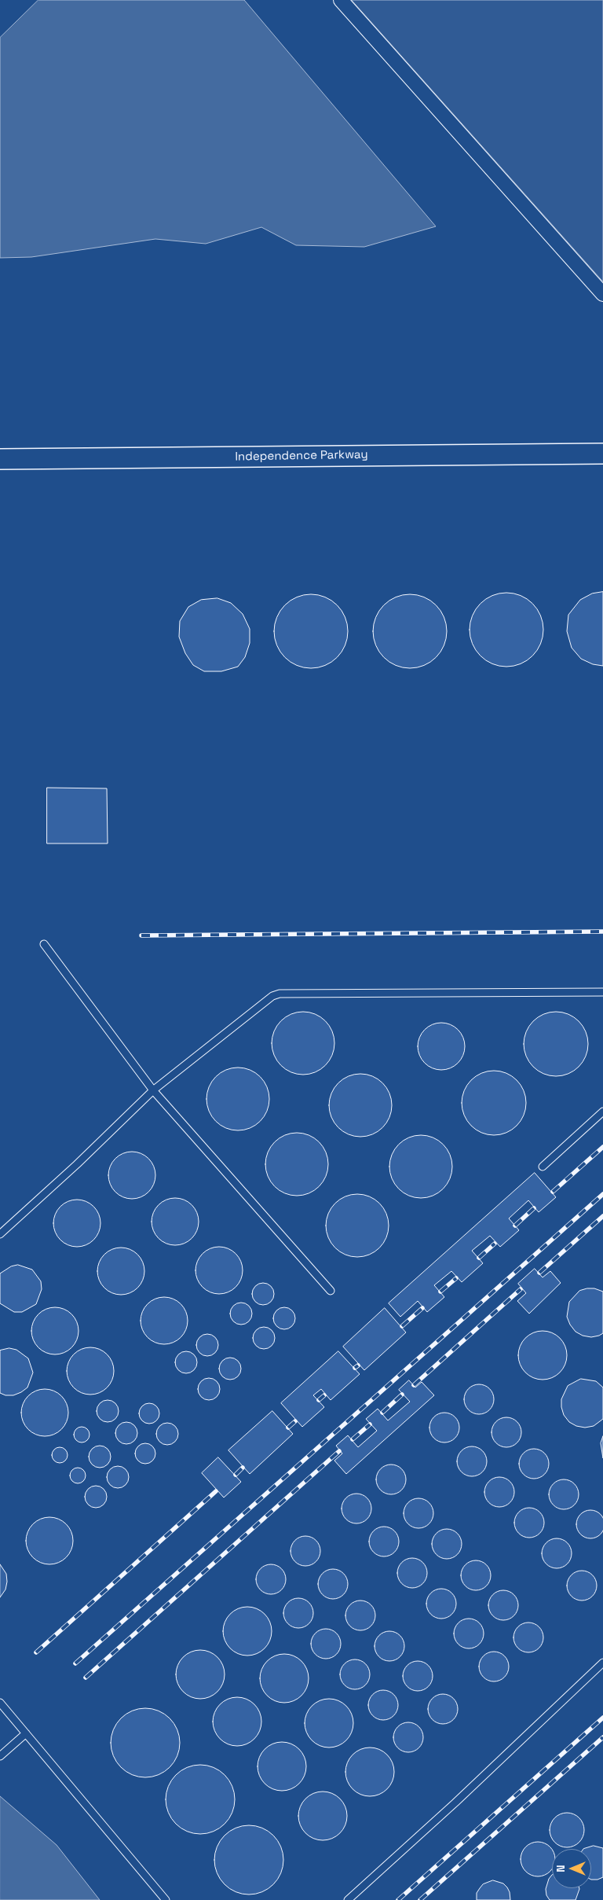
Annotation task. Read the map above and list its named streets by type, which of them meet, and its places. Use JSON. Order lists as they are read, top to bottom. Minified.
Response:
{"streets":{"main road":["Independence Parkway"]},"north":"left"}
